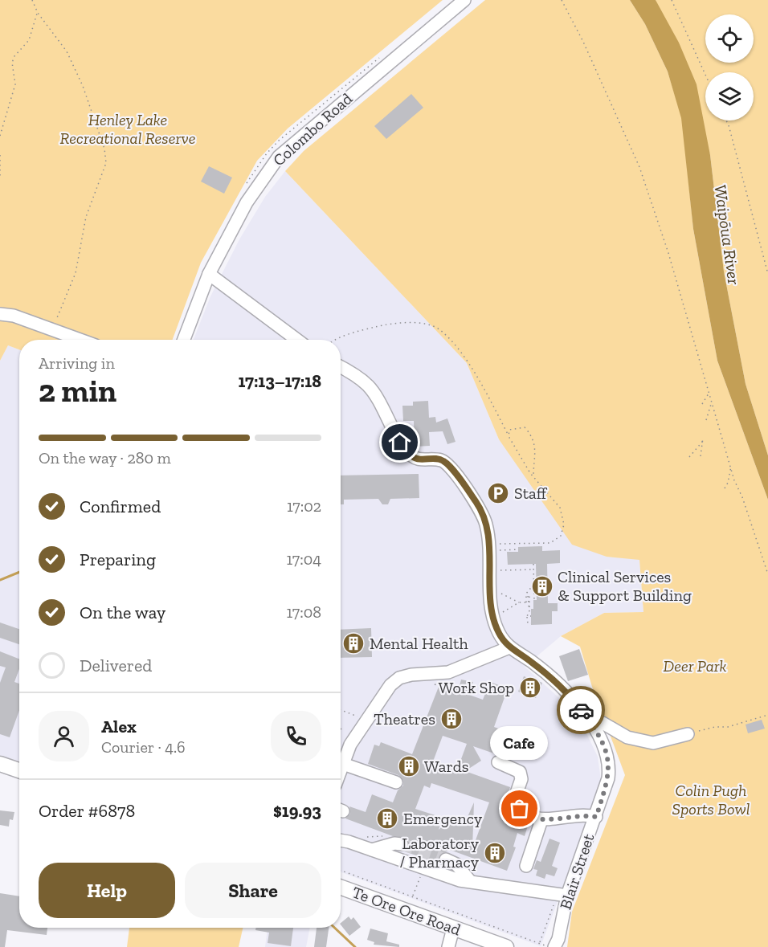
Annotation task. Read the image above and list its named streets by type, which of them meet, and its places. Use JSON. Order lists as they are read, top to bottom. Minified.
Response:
{"streets":{"main road":["Te Ore Ore Road"],"street":["Colombo Road","Blair Street"]},"water":["Waipōua River"],"parks":["Henley Lake Recreational Reserve","Deer Park","Colin Pugh Sports Bowl"],"places":{"parking":["Staff"],"building":["Clinical Services & Support Building","Mental Health","Work Shop","Theatres","Wards","Emergency","Laboratory / Pharmacy"],"other":["Cafe"]},"page":{"heading":["2 min","Arriving in","17:13–17:18"],"panel":["Alex","Courier · 4.6","Order #6878","$19.93"],"bar":"On the way · 280 m","list":[["Confirmed","17:02"],["Preparing","17:04"],["On the way","17:08"],"Delivered"],"bubble":"Cafe","buttons":["Help","Share"]}}
